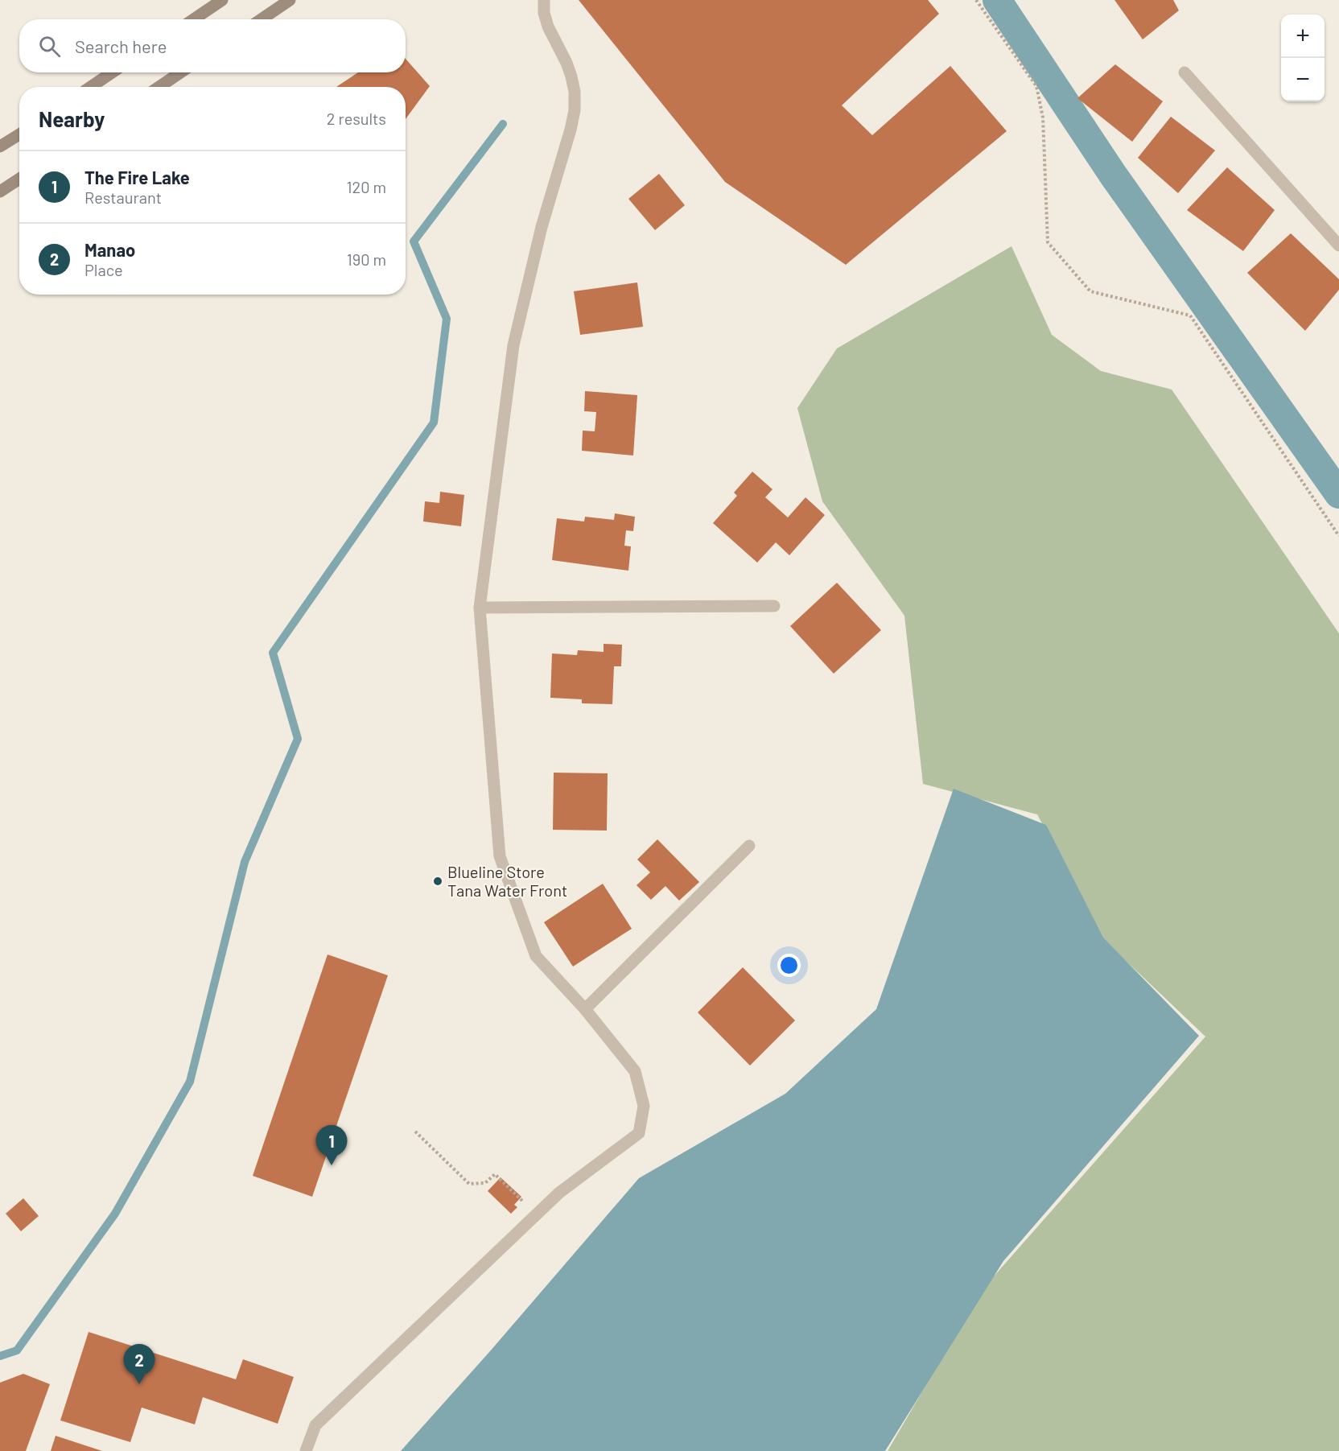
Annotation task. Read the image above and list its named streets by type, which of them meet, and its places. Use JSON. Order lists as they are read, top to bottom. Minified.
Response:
{"places":["Blueline Store Tana Water Front"],"page":{"map_buttons":["+","−"],"search":"Search here","heading":["Nearby","2 results"],"list":[{"mark":"1","name":"The Fire Lake","note":"Restaurant","value":"120 m"},{"mark":"2","name":"Manao","note":"Place","value":"190 m"}],"pins":["1","2"]}}
